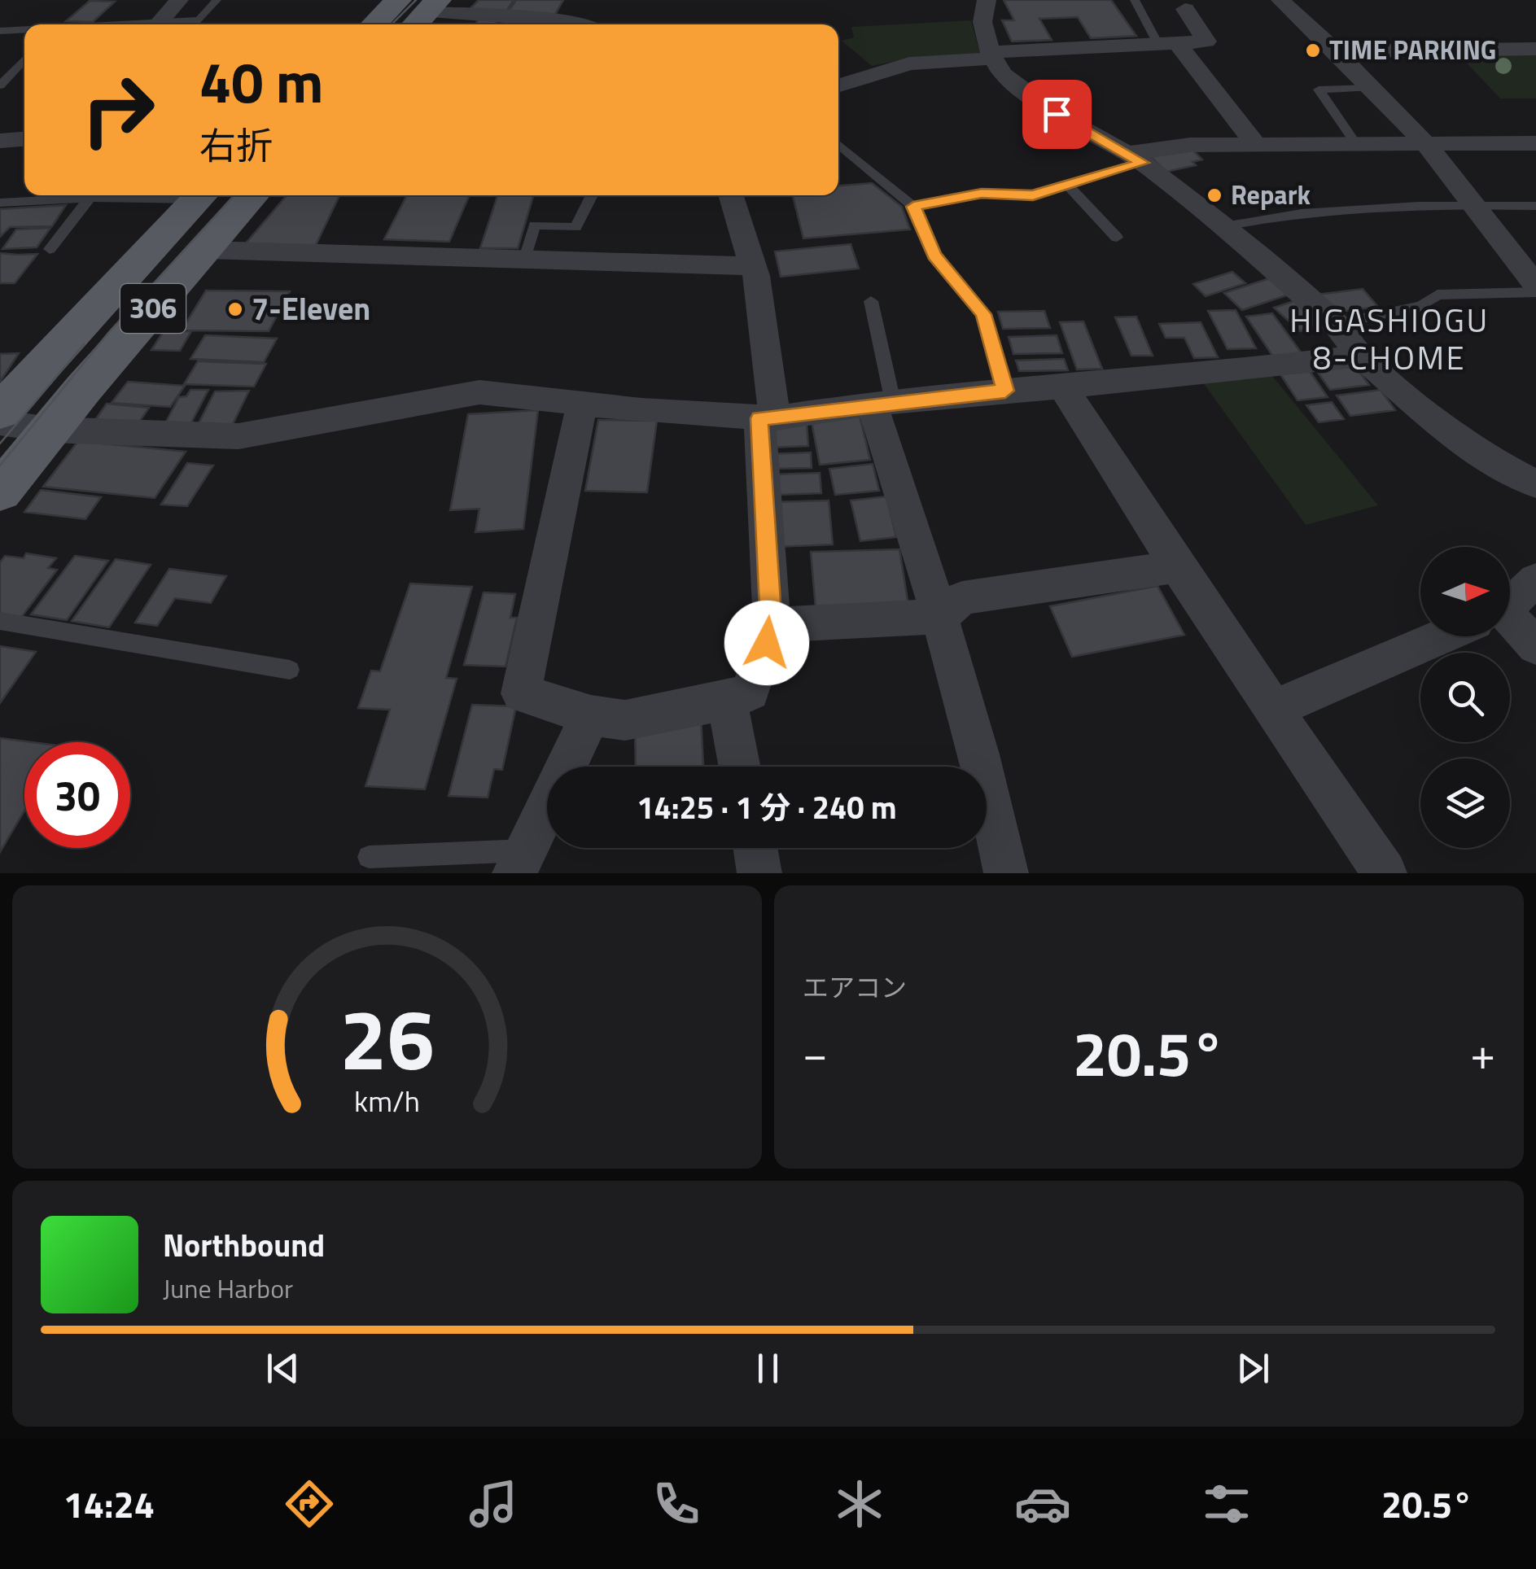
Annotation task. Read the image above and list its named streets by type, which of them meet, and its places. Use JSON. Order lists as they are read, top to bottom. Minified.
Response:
{"streets":{"main road":["306"]},"districts":["HIGASHIOGU 8-CHOME"],"places":["TIME PARKING","Repark","7-Eleven"],"north":"right","page":{"turn":["40 m","右折"],"limit":"30","trip":"14:25 · 1 分 · 240 m","tile":"エアコン","heat":["−","20.5°","+"],"song":["Northbound","June Harbor"],"tabs":["14:24","20.5°"],"gauge":["26","km/h"]}}
